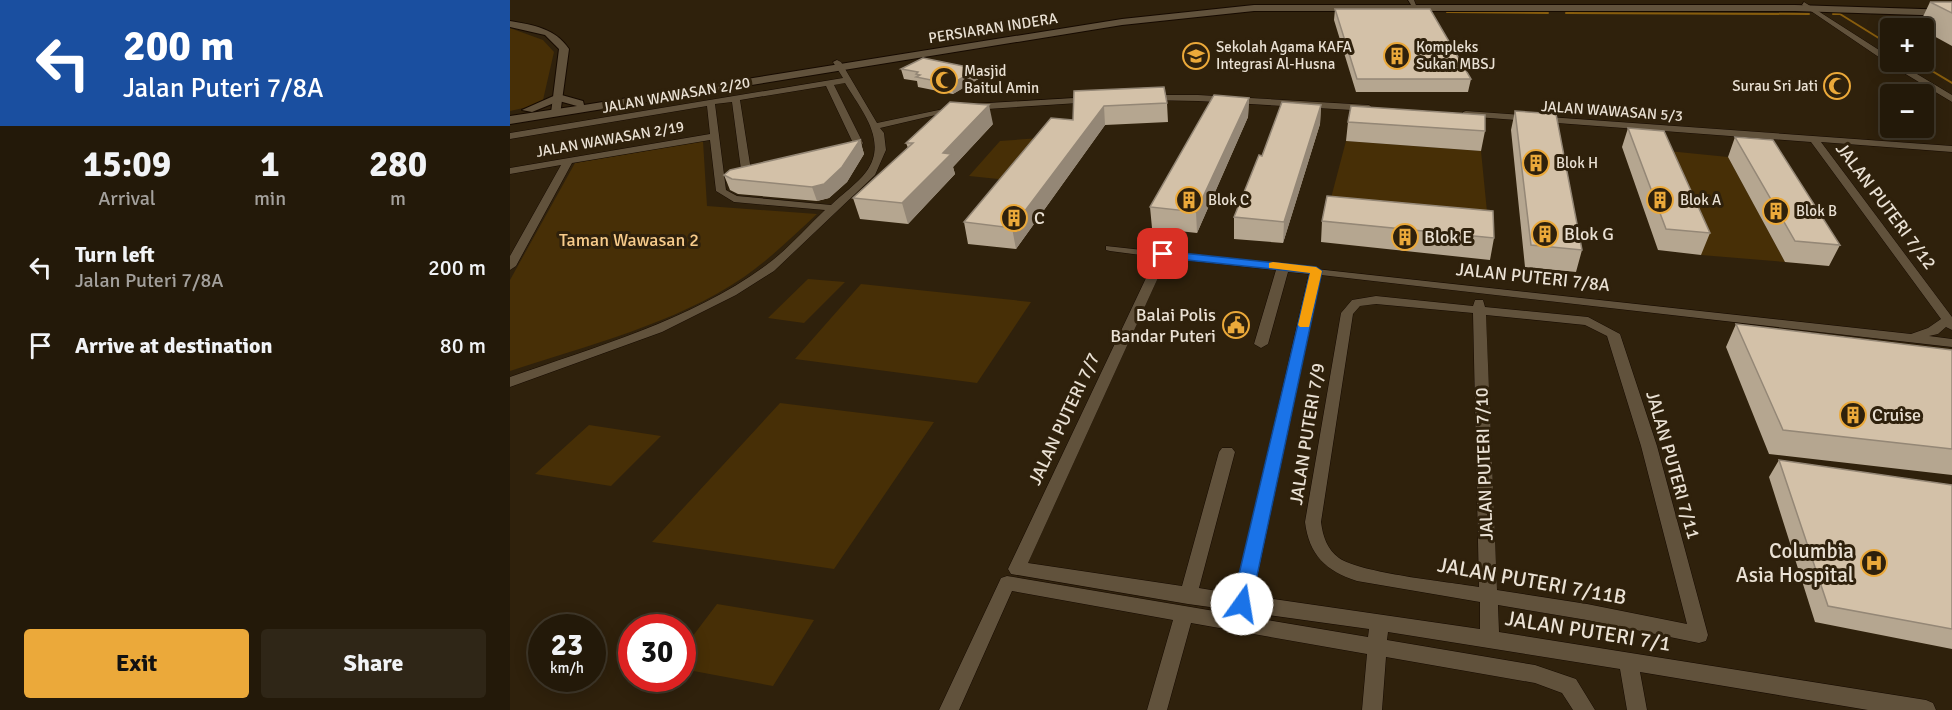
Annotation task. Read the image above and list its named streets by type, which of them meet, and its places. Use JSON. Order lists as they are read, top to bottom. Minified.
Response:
{"streets":{"main road":["PERSIARAN INDERA"],"street":["JALAN WAWASAN 2/20","JALAN WAWASAN 5/3","JALAN WAWASAN 2/19","JALAN PUTERI 7/12","JALAN PUTERI 7/8A","JALAN PUTERI 7/7","JALAN PUTERI 7/9","JALAN PUTERI 7/10","JALAN PUTERI 7/11","JALAN PUTERI 7/11B","JALAN PUTERI 7/1"]},"crossings":[["JALAN WAWASAN 5/3","JALAN PUTERI 7/12"],["JALAN PUTERI 7/8A","JALAN PUTERI 7/7"],["JALAN PUTERI 7/8A","JALAN PUTERI 7/10"],["JALAN PUTERI 7/9","JALAN PUTERI 7/10"],["JALAN PUTERI 7/9","JALAN PUTERI 7/11"],["JALAN PUTERI 7/9","JALAN PUTERI 7/11B"],["JALAN PUTERI 7/10","JALAN PUTERI 7/11"],["JALAN PUTERI 7/10","JALAN PUTERI 7/11B"],["JALAN PUTERI 7/10","JALAN PUTERI 7/1"],["JALAN PUTERI 7/11","JALAN PUTERI 7/11B"]],"parks":["Taman Wawasan 2"],"places":{"school or university":["Sekolah Agama KAFA Integrasi Al-Husna"],"building":["Kompleks Sukan MBSJ","Blok H","Blok C","Blok A","Blok B","C","Blok G","Blok E","Cruise"],"mosque":["Masjid Baitul Amin","Surau Sri Jati"],"public building":["Balai Polis Bandar Puteri"],"hospital":["Columbia Asia Hospital"]},"page":{"turn":["200 m","Jalan Puteri 7/8A"],"map_buttons":["+","−"],"eta":["15:09","Arrival","1","min","280","m"],"list":[{"name":"Turn left","note":"Jalan Puteri 7/8A","value":"200 m"},{"name":"Arrive at destination","value":"80 m"}],"speed":"23 km/h","limit":"30","buttons":["Exit","Share"]}}
